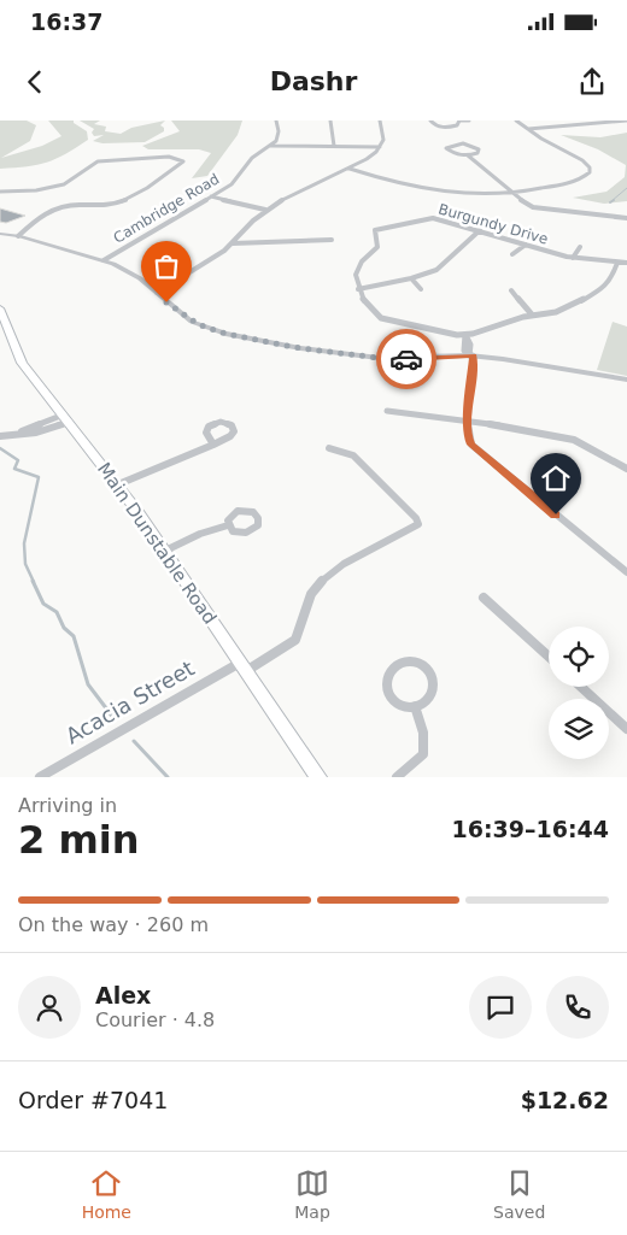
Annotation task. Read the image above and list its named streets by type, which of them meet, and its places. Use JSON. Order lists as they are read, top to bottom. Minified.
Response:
{"streets":{"main road":["Main Dunstable Road"],"street":["Cambridge Road","Burgundy Drive","Acacia Street"]},"crossings":[["Main Dunstable Road","Acacia Street"]],"page":{"status":"16:37","header":"Dashr","heading":["2 min","Arriving in","16:39–16:44"],"panel":["Alex","Courier · 4.8","Order #7041","$12.62"],"bar":"On the way · 260 m","tabs":["Home","Map","Saved"]}}
